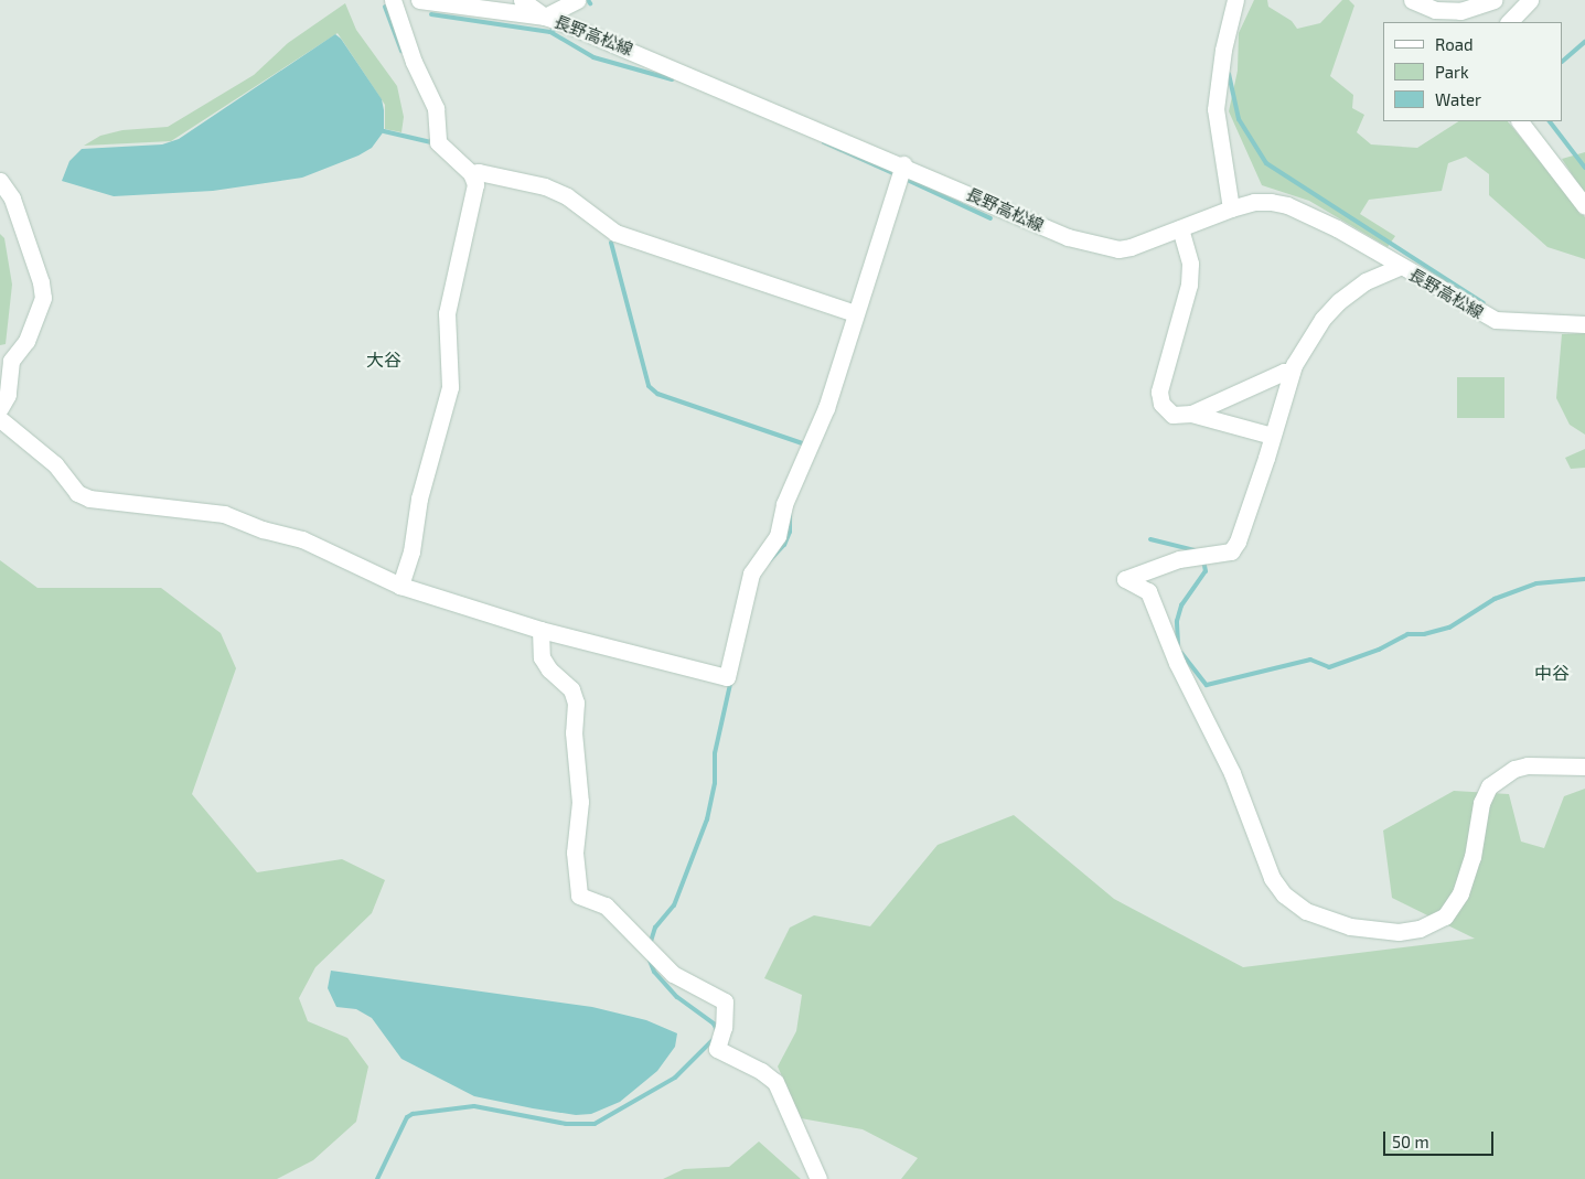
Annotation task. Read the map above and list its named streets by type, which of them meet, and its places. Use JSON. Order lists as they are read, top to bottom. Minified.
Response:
{"streets":{"street":["長野高松線"]},"districts":["大谷","中谷"],"legend":["Road","Park","Water"],"scale_bar":"50 m"}
